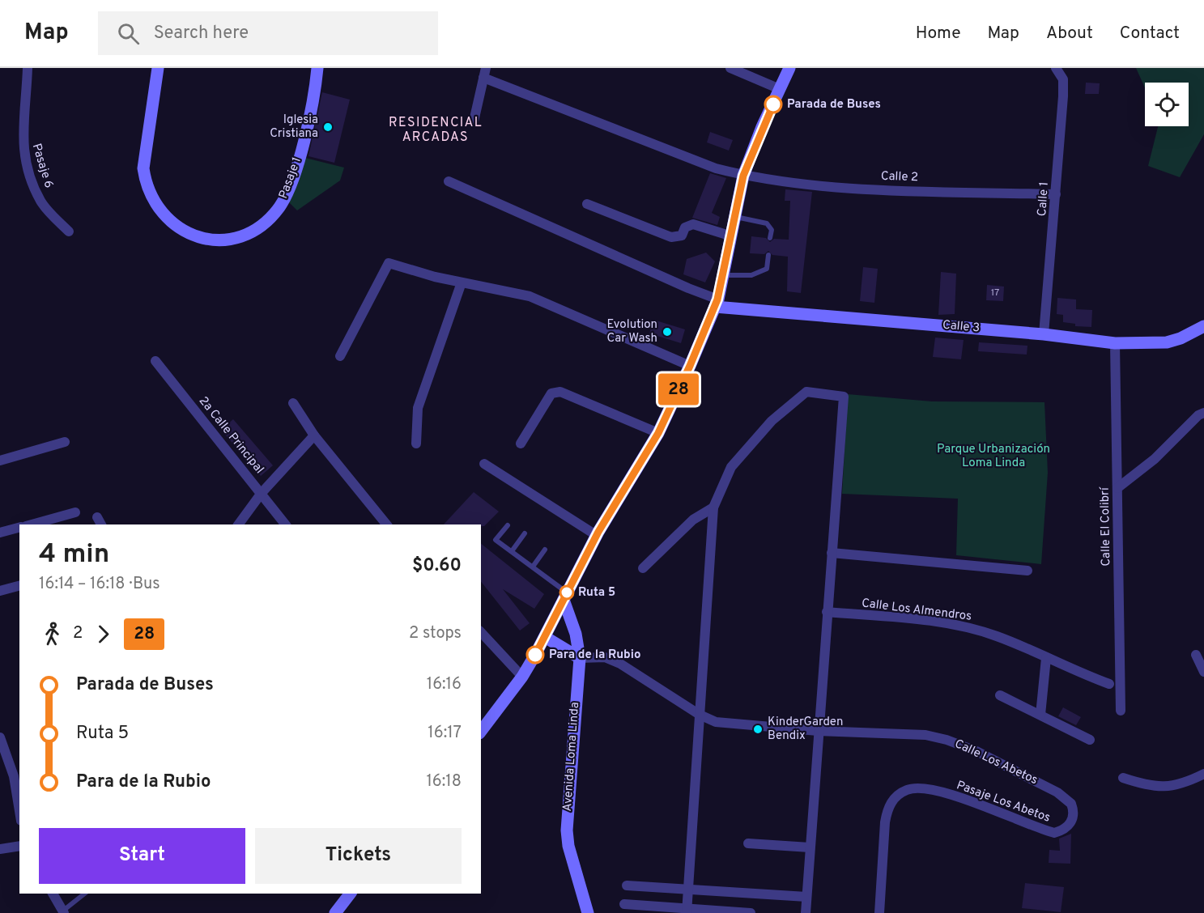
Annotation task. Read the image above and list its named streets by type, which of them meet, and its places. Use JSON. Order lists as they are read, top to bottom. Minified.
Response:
{"streets":{"street":["Pasaje 6","Calle 2","Pasaje 1","Calle 1","Calle 3","2a Calle Principal","Calle El Colibrí","Calle Los Almendros","Avenida Loma Linda","Calle Los Abetos","Pasaje Los Abetos"]},"crossings":[["Calle 2","Calle 1"],["Calle 1","Calle 3"],["Calle 3","Calle El Colibrí"],["Avenida Loma Linda","Calle Los Abetos"],["Calle Los Abetos","Pasaje Los Abetos"]],"districts":["RESIDENCIAL ARCADAS"],"parks":["Parque Urbanización Loma Linda"],"places":["Parada de Buses","Iglesia Cristiana","Evolution Car Wash","Ruta 5","Para de la Rubio","KinderGarden Bendix"],"lines":["bus line 28"],"house_numbers":["17"],"page":{"header":"Map","search":"Search here","nav":["Home","Map","About","Contact"],"on_map":"28","heading":["4 min","16:14 – 16:18 · Bus","$0.60"],"legs":["2","28","2 stops"],"list":[{"name":"Parada de Buses","value":"16:16"},{"name":"Ruta 5","value":"16:17"},{"name":"Para de la Rubio","value":"16:18"}],"buttons":["Start","Tickets"]}}
